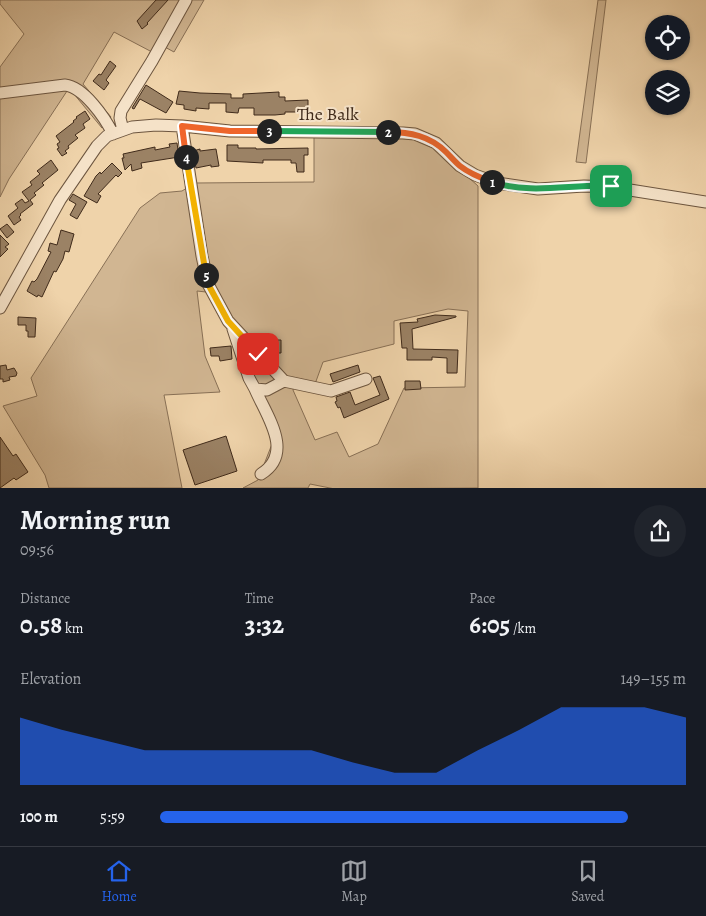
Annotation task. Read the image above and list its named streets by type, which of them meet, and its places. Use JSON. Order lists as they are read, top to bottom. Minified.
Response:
{"streets":{"street":["The Balk"]},"page":{"pins":["3","2","4","1","5"],"heading":["Morning run","09:56"],"stats":[["Distance","0.58 km"],["Time","3:32"],["Pace","6:05 /km"]],"chart":["Elevation","149–155 m"],"list":[{"name":"100 m","note":"5:59"}],"tabs":["Home","Map","Saved"]}}
